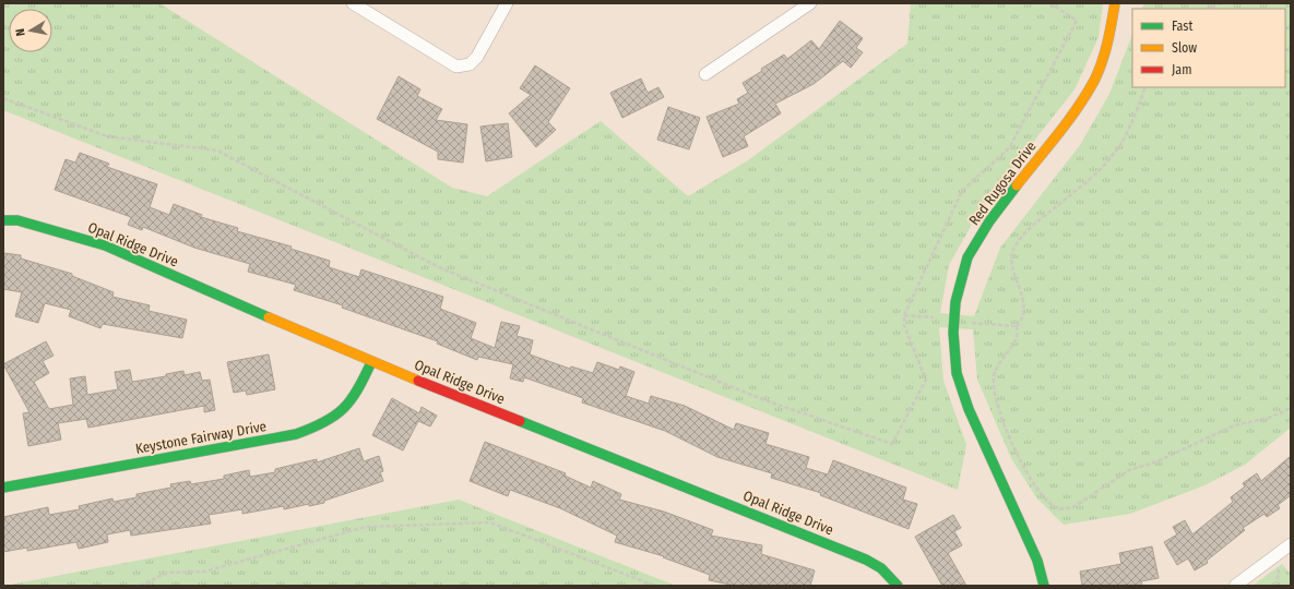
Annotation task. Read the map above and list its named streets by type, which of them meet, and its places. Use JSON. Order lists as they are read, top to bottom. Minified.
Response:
{"streets":{"street":["Red Rugosa Drive","Opal Ridge Drive","Keystone Fairway Drive"]},"crossings":[["Opal Ridge Drive","Keystone Fairway Drive"]],"legend":["Fast","Slow","Jam"],"north":"left"}
